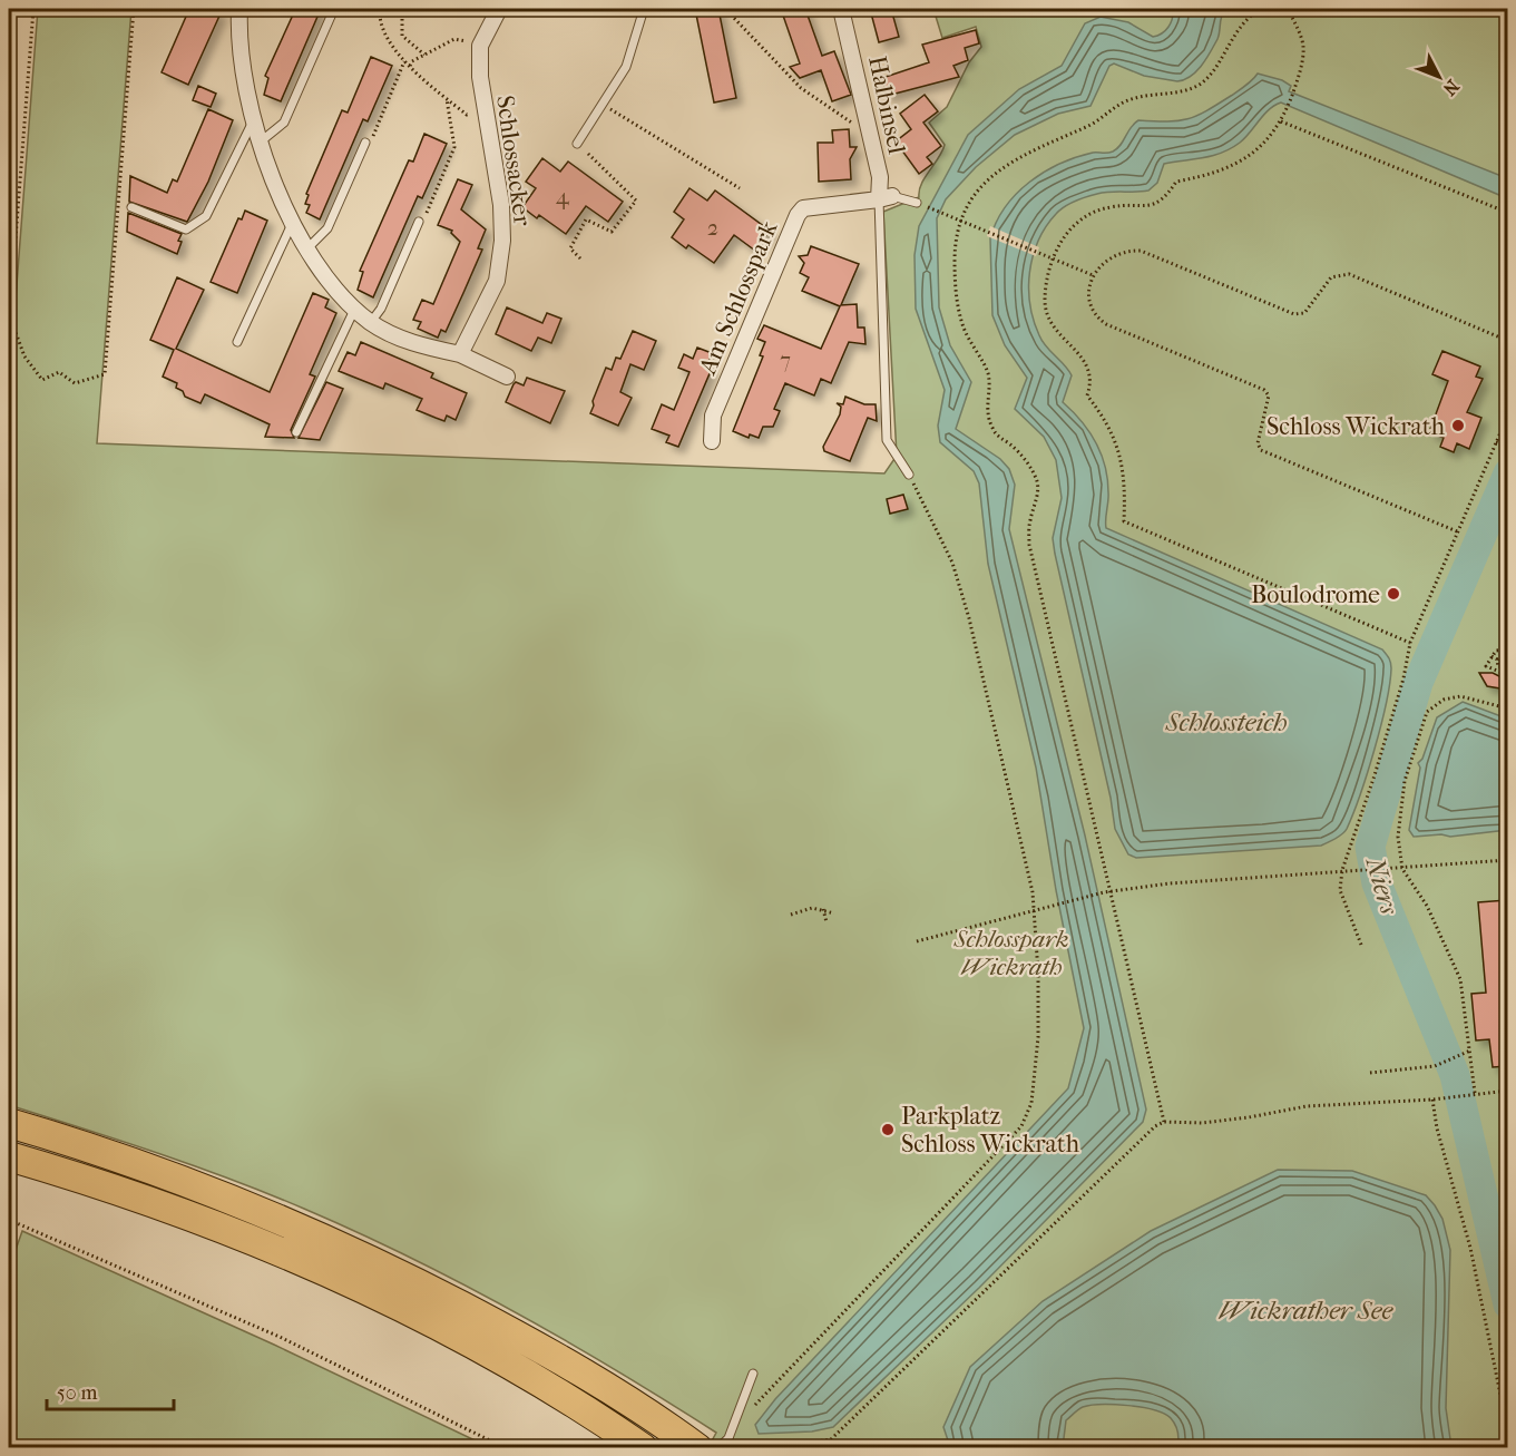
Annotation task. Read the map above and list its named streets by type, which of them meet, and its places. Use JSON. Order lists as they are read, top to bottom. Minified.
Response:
{"streets":{"street":["Halbinsel","Schlossacker","Am Schlosspark"]},"crossings":[["Halbinsel","Am Schlosspark"]],"water":["Schlossteich","Niers","Wickrather See"],"parks":["Schlosspark Wickrath"],"places":["Schloss Wickrath","Boulodrome","Parkplatz Schloss Wickrath"],"house_numbers":["4","2","7"],"scale_bar":"50 m","north":"bottom right"}
